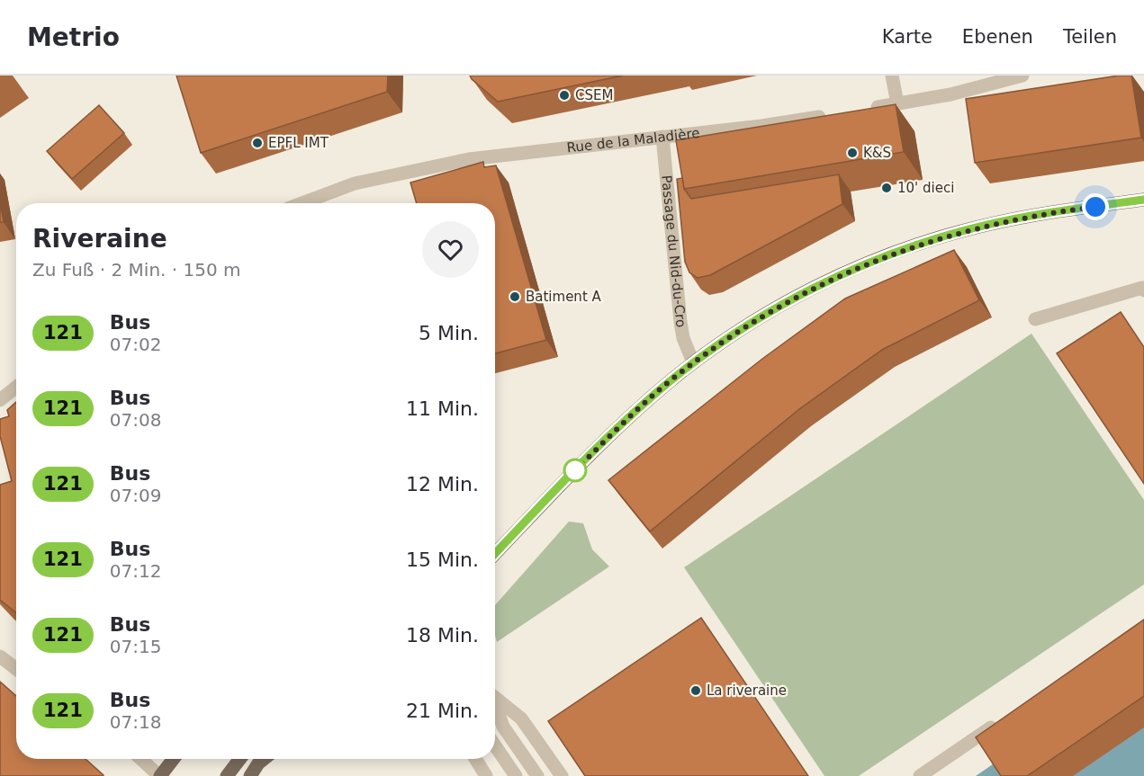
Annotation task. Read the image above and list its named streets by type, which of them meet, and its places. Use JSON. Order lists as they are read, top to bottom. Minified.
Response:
{"streets":{"street":["Rue de la Maladière","Passage du Nid-du-Cro"]},"crossings":[["Rue de la Maladière","Passage du Nid-du-Cro"]],"places":["CSEM","EPFL IMT","K&S","10' dieci","Batiment A","La riveraine"],"lines":["bus line 121"],"page":{"header":"Metrio","nav":["Karte","Ebenen","Teilen"],"heading":["Riveraine","Zu Fuß · 2 Min. · 150 m"],"list":[{"mark":"121","name":"Bus","note":"07:02","value":"5 Min."},{"mark":"121","name":"Bus","note":"07:08","value":"11 Min."},{"mark":"121","name":"Bus","note":"07:09","value":"12 Min."},{"mark":"121","name":"Bus","note":"07:12","value":"15 Min."},{"mark":"121","name":"Bus","note":"07:15","value":"18 Min."},{"mark":"121","name":"Bus","note":"07:18","value":"21 Min."}]}}
